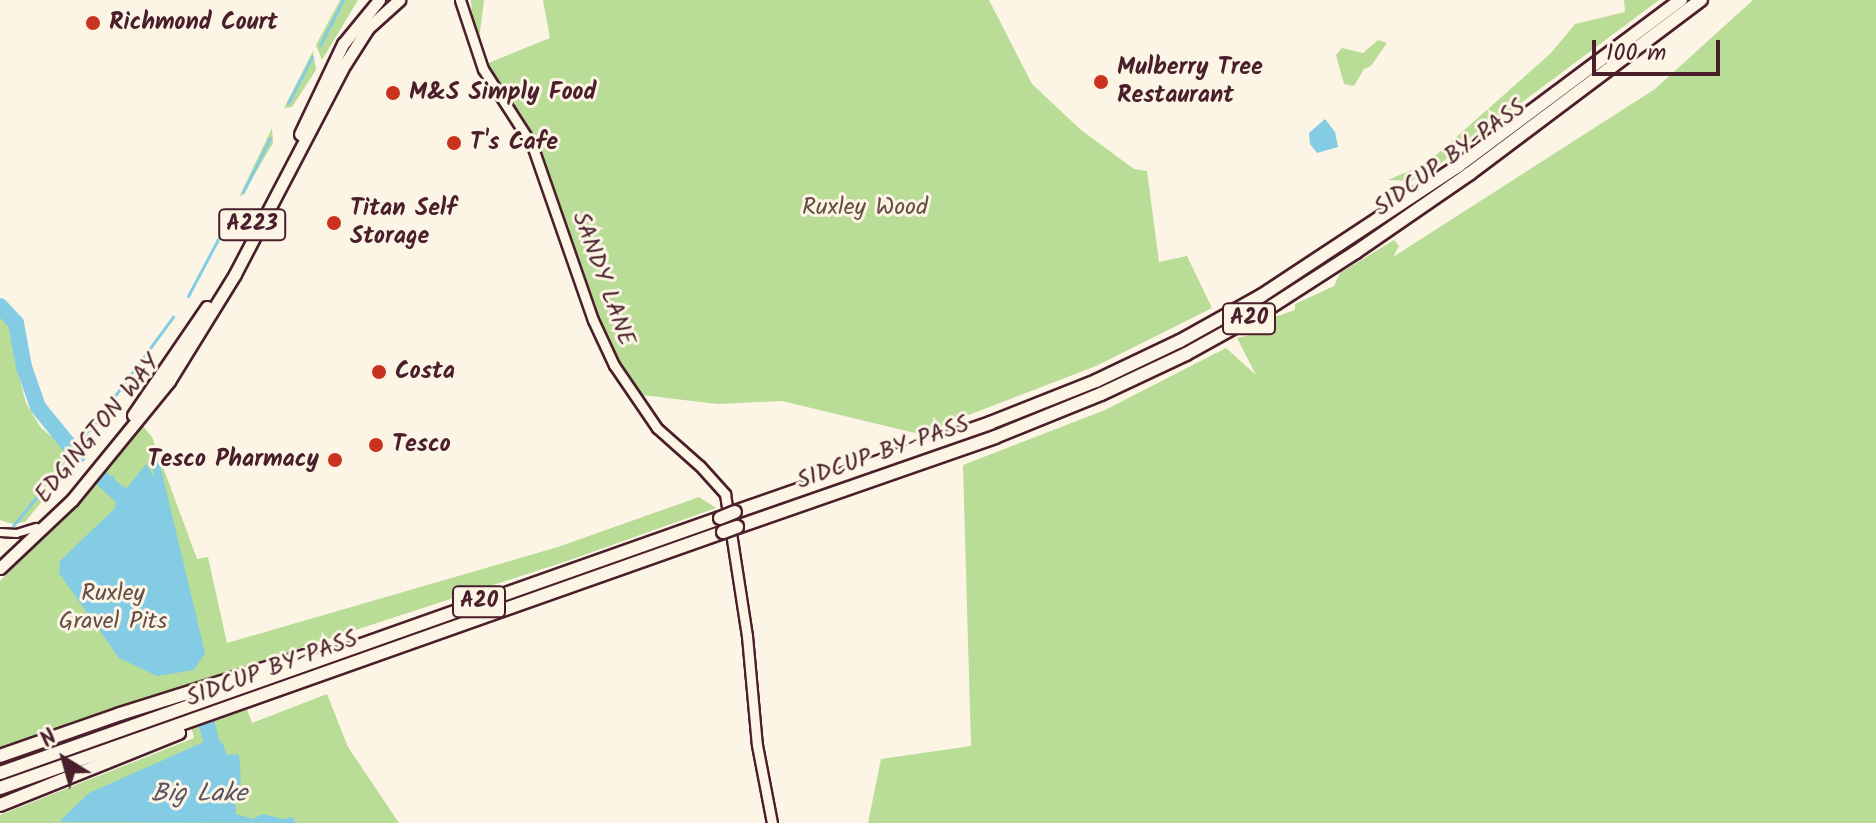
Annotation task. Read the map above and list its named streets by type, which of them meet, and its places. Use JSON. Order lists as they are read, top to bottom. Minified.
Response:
{"streets":{"highway":["SIDCUP BY-PASS","A20"],"main road":["A223","EDGINGTON WAY"],"street":["SANDY LANE"]},"crossings":[["SIDCUP BY-PASS","A20"]],"water":["Big Lake"],"parks":["Ruxley Wood","Ruxley Gravel Pits"],"places":["Richmond Court","Mulberry Tree Restaurant","M&S Simply Food","T's Cafe","Titan Self Storage","Costa","Tesco","Tesco Pharmacy"],"scale_bar":"100 m","north":"top left"}
